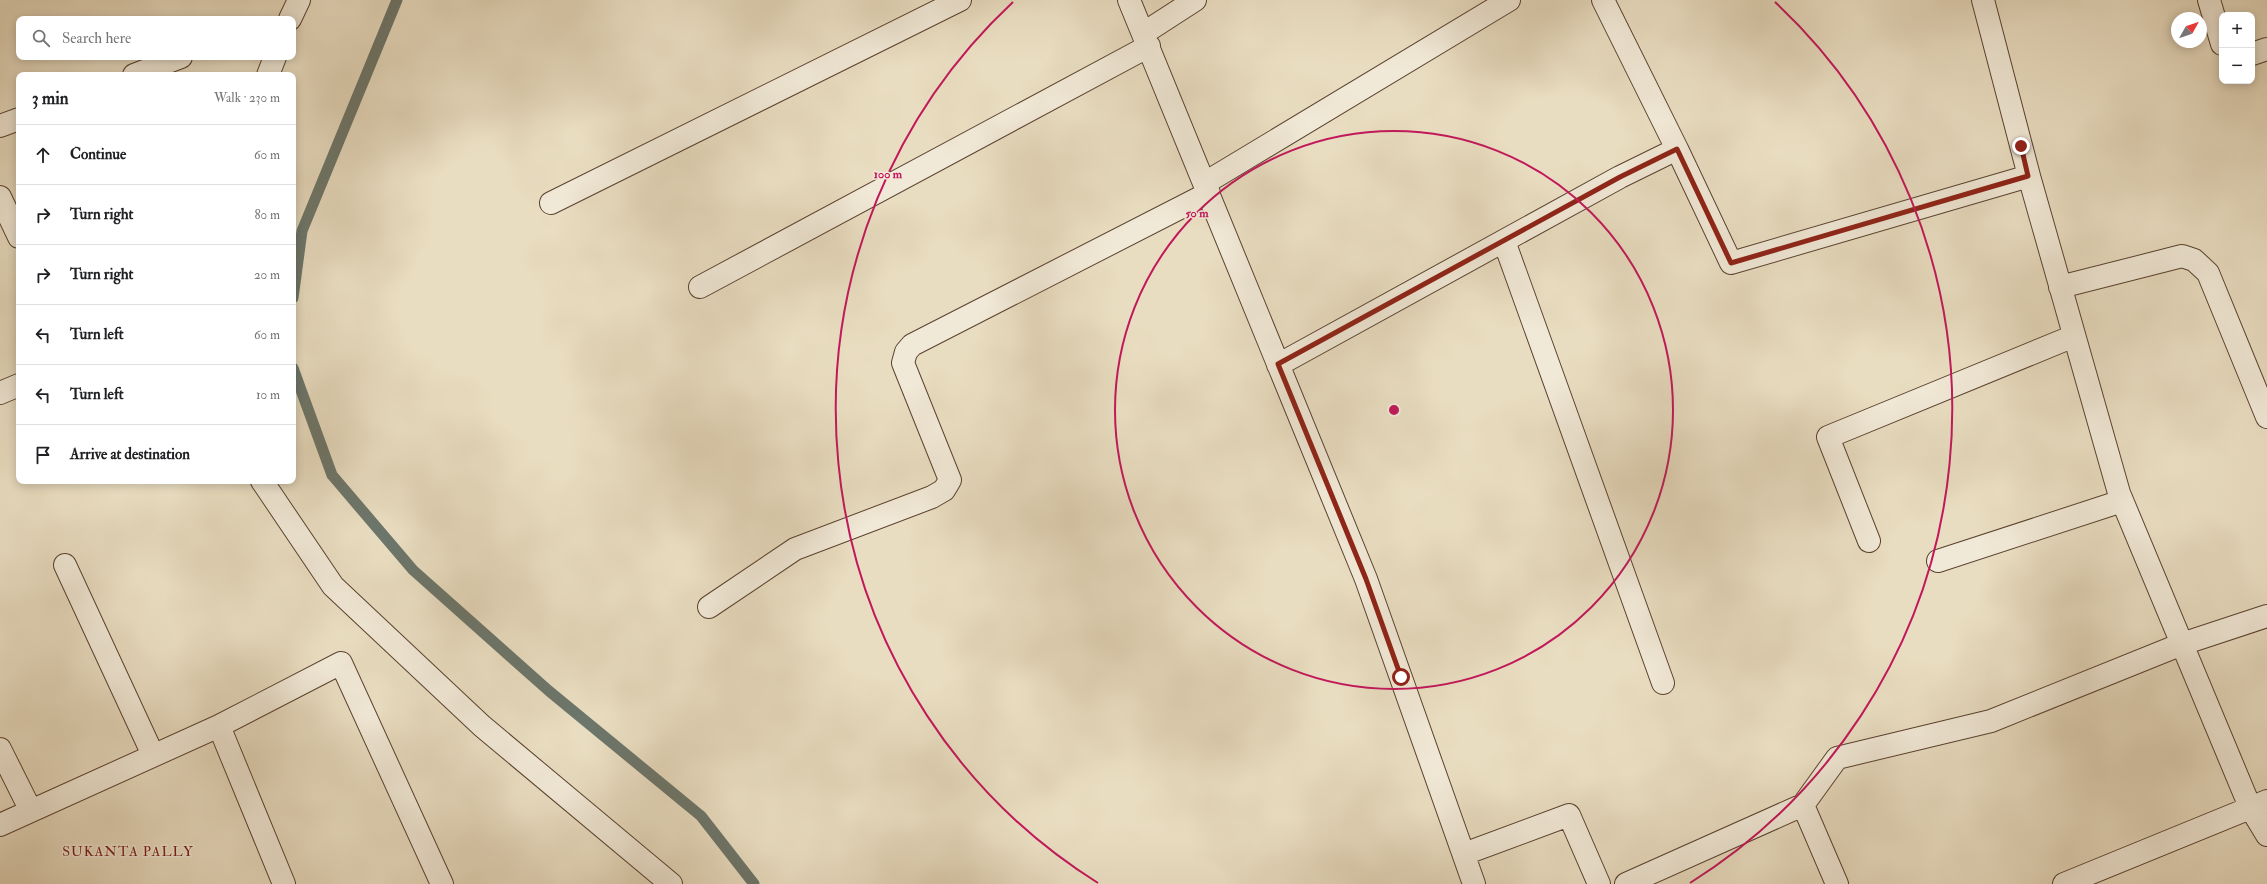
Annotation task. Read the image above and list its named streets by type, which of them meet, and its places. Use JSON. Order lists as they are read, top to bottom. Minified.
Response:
{"districts":["SUKANTA PALLY"],"north":"top right","page":{"map_buttons":["+","−"],"search":"Search here","heading":["3 min","Walk · 230 m"],"list":[["Continue","60 m"],["Turn right","80 m"],["Turn right","20 m"],["Turn left","60 m"],["Turn left","10 m"],"Arrive at destination"]},"rings":["100 m","50 m"]}
